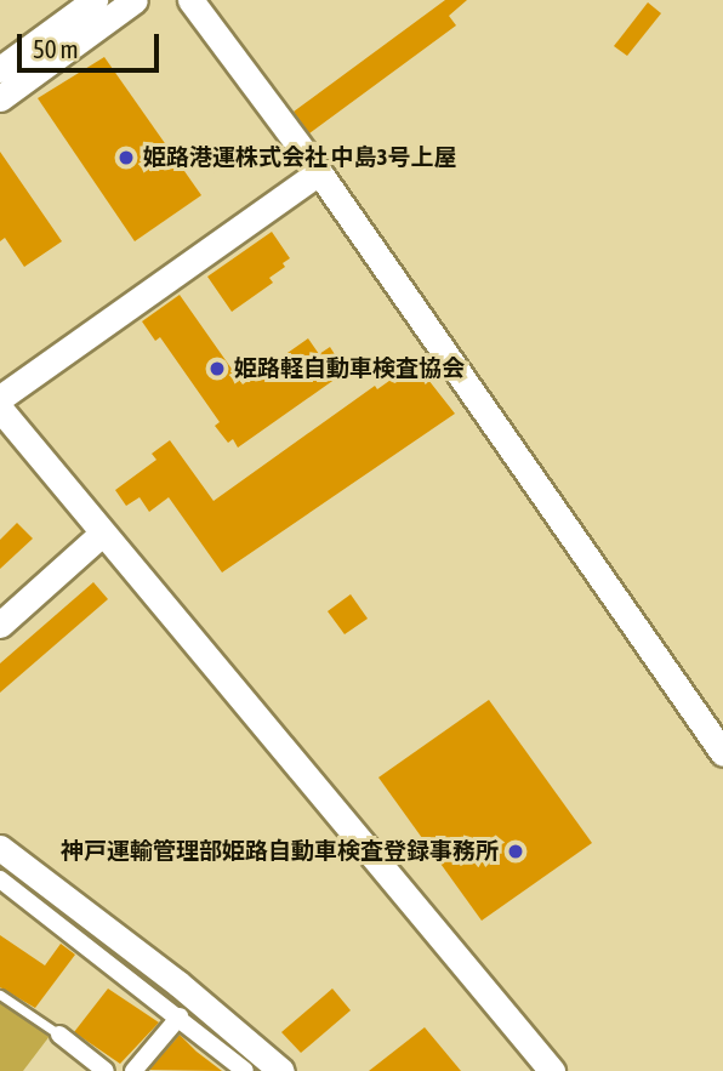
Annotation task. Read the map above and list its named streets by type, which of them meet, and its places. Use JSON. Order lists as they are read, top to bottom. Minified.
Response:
{"places":["姫路港運株式会社 中島3号上屋","姫路軽自動車検査協会","神戸運輸管理部姫路自動車検査登録事務所"],"scale_bar":"50 m"}
